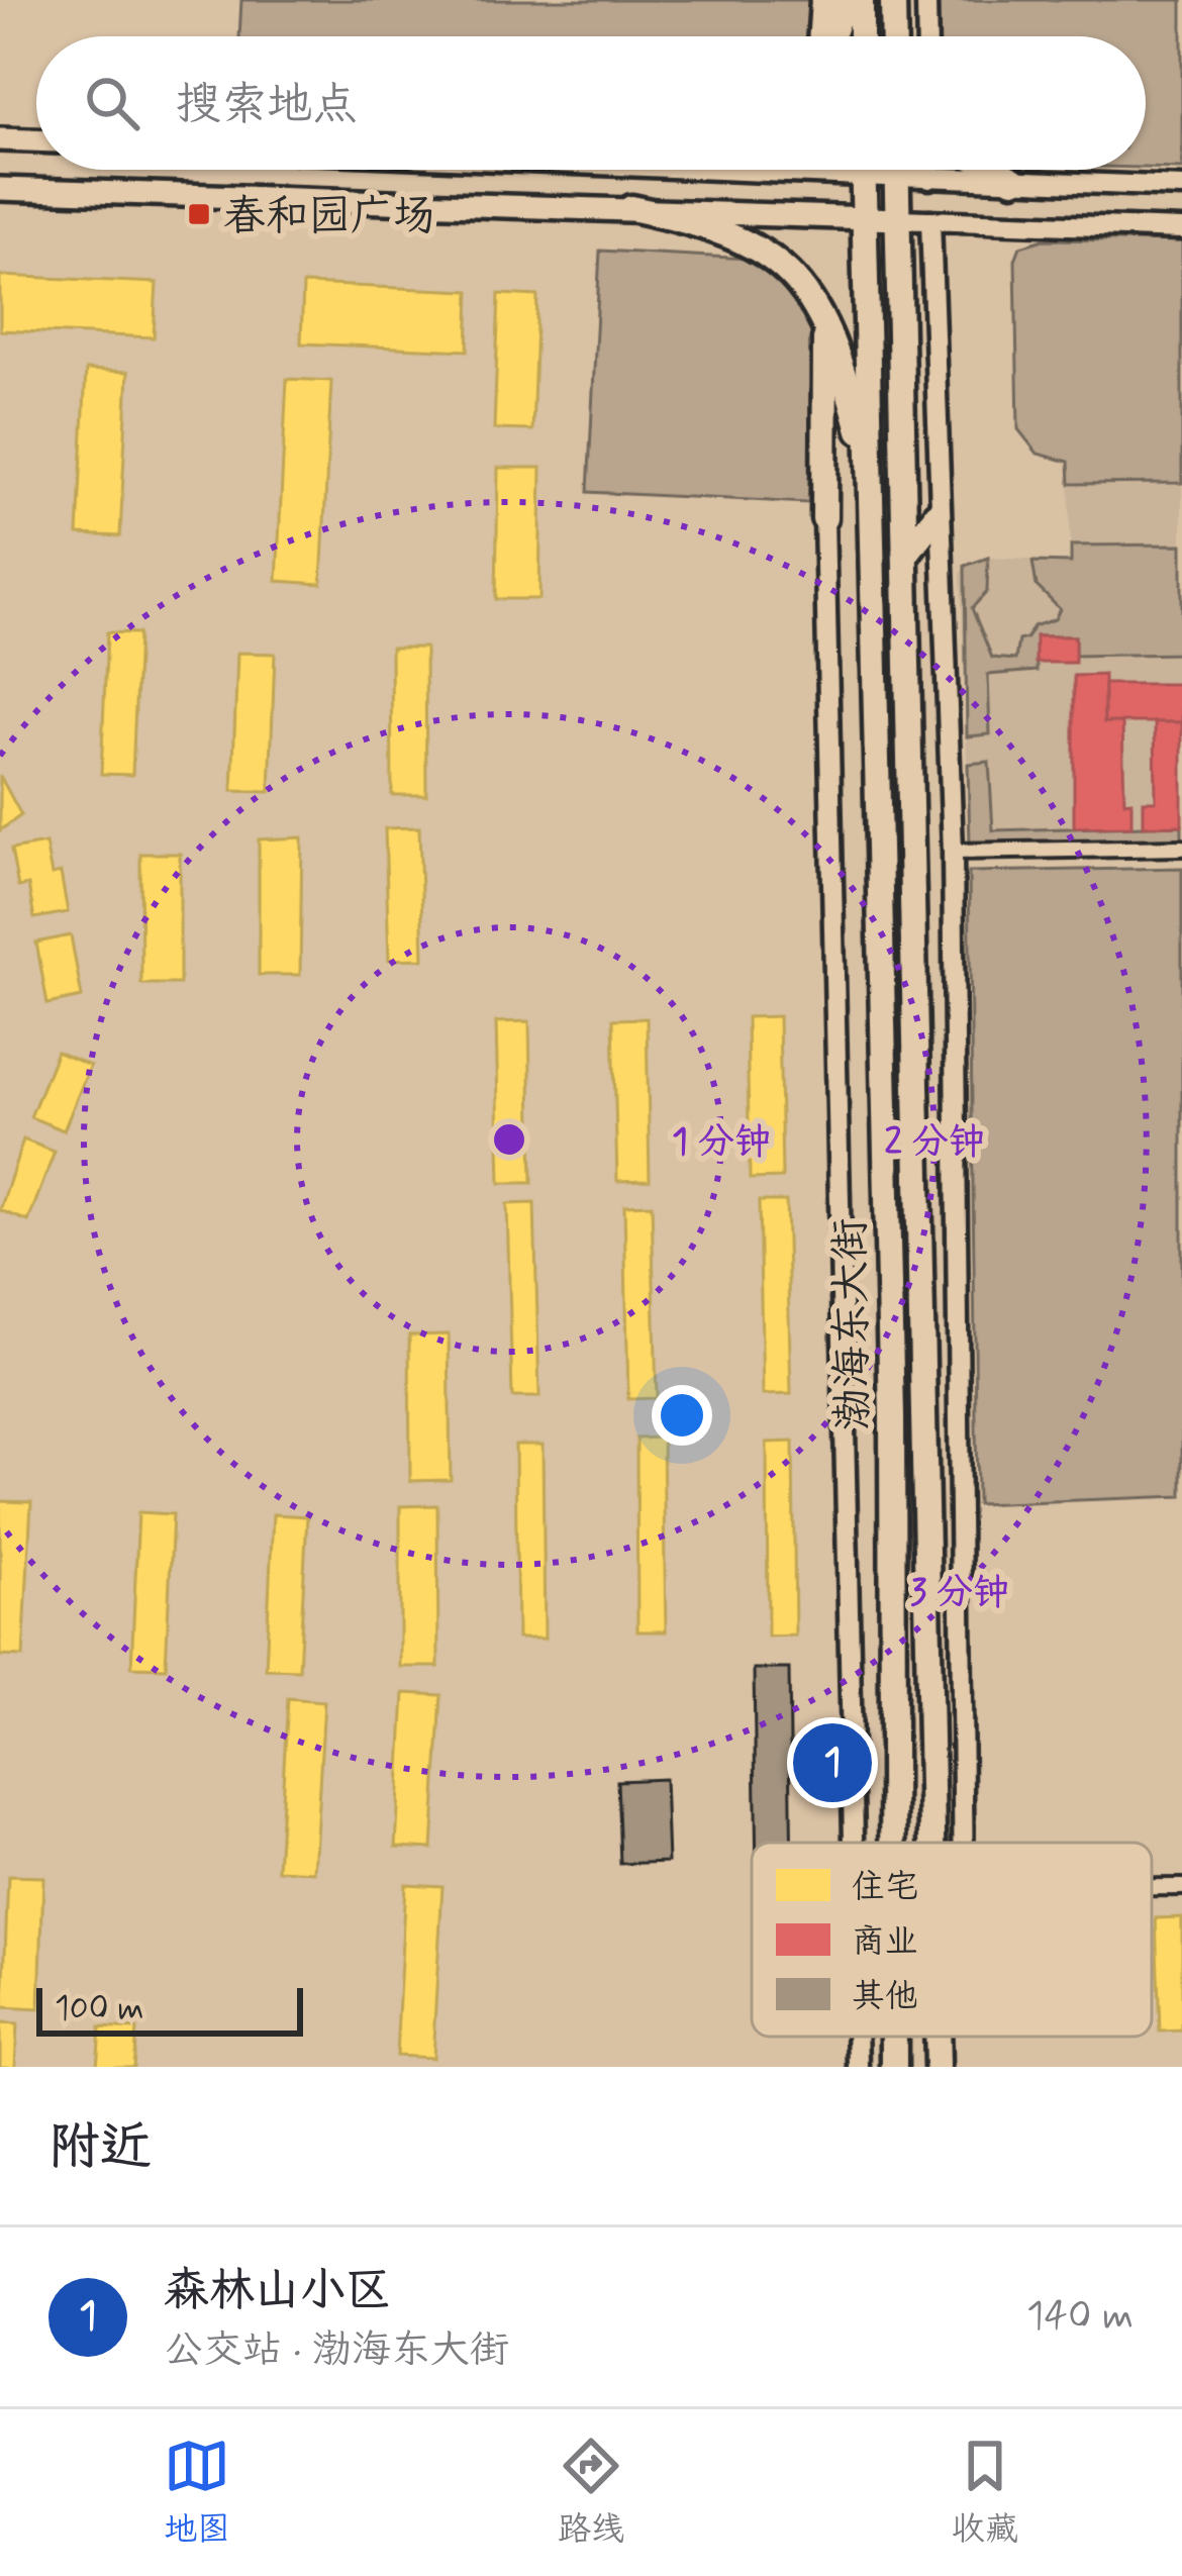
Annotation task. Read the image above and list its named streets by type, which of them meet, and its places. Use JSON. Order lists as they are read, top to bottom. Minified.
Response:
{"streets":{"highway":["渤海东大街"]},"places":{"transit":["春和园广场"]},"legend":["住宅","商业","其他"],"scale_bar":"100 m","page":{"search":"搜索地点","pins":"1","scale":"100 m","heading":"附近","list":[{"mark":"1","name":"森林山小区","note":"公交站 · 渤海东大街","value":"140 m"}],"nav":["地图","路线","收藏"]},"rings":["1 分钟","2 分钟","3 分钟"]}
